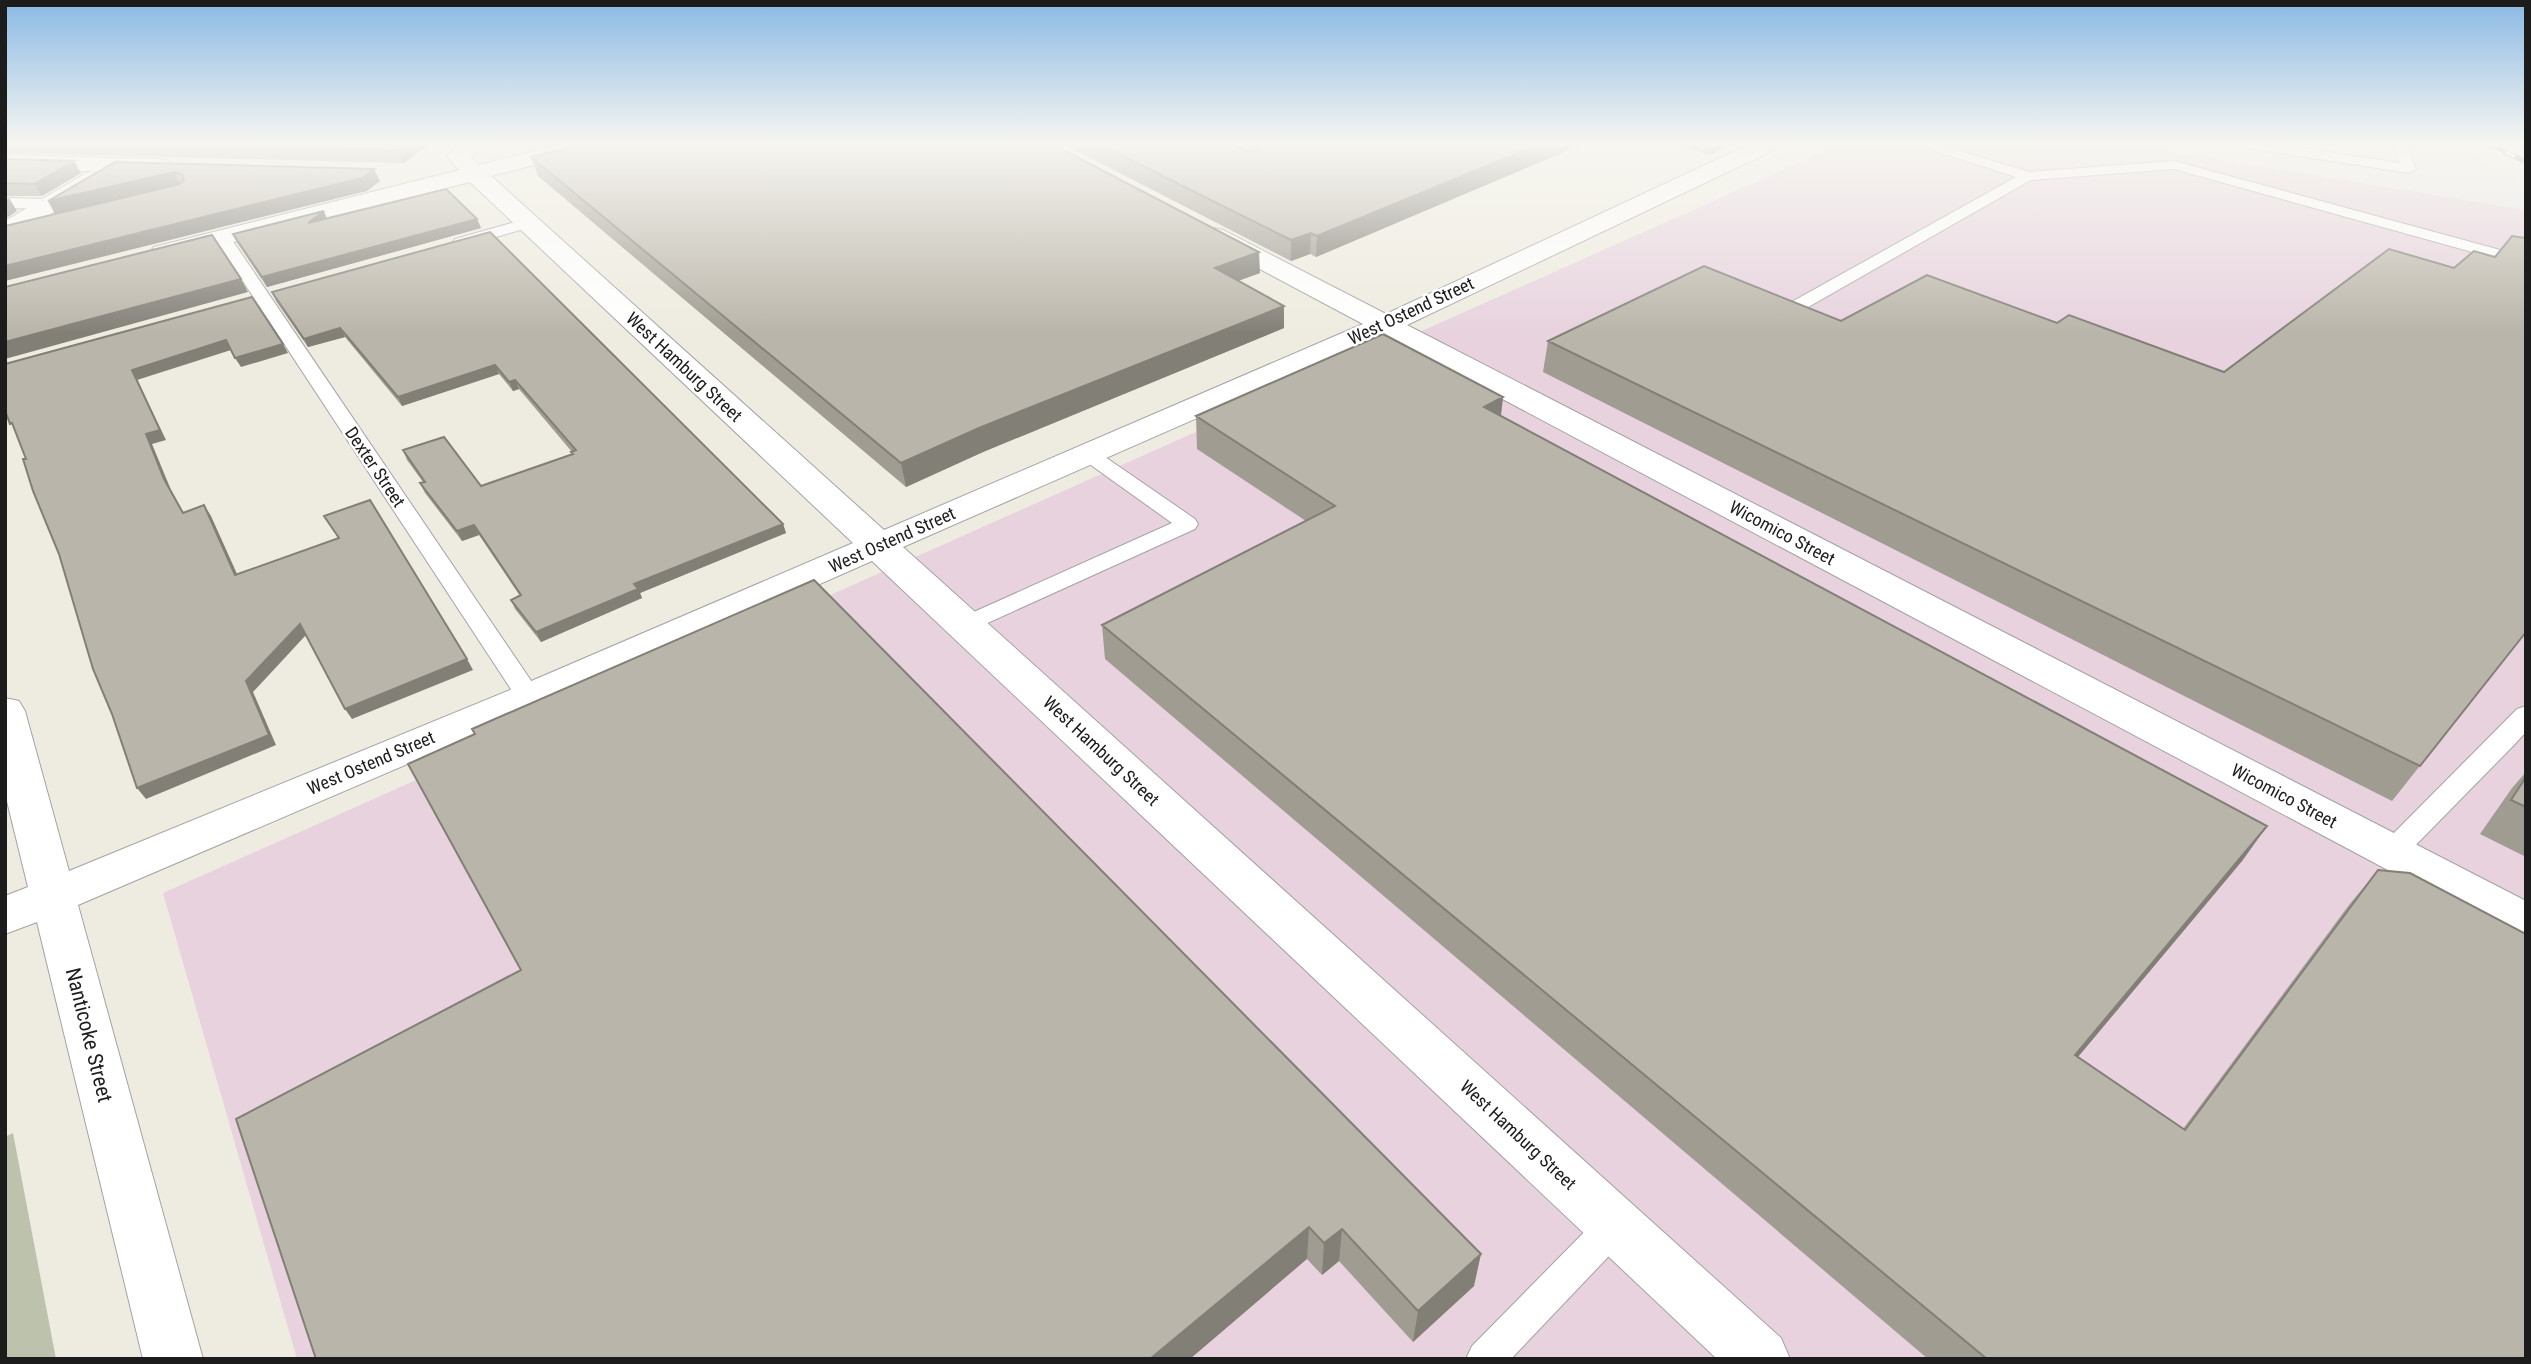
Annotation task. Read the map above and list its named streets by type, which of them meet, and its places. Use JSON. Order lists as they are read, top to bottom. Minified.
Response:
{"streets":{"street":["West Ostend Street","West Hamburg Street","Wicomico Street","Nanticoke Street"],"lane":["Dexter Street"]},"crossings":[["West Ostend Street","West Hamburg Street"],["West Ostend Street","Dexter Street"],["West Ostend Street","Wicomico Street"],["West Ostend Street","Nanticoke Street"]]}
